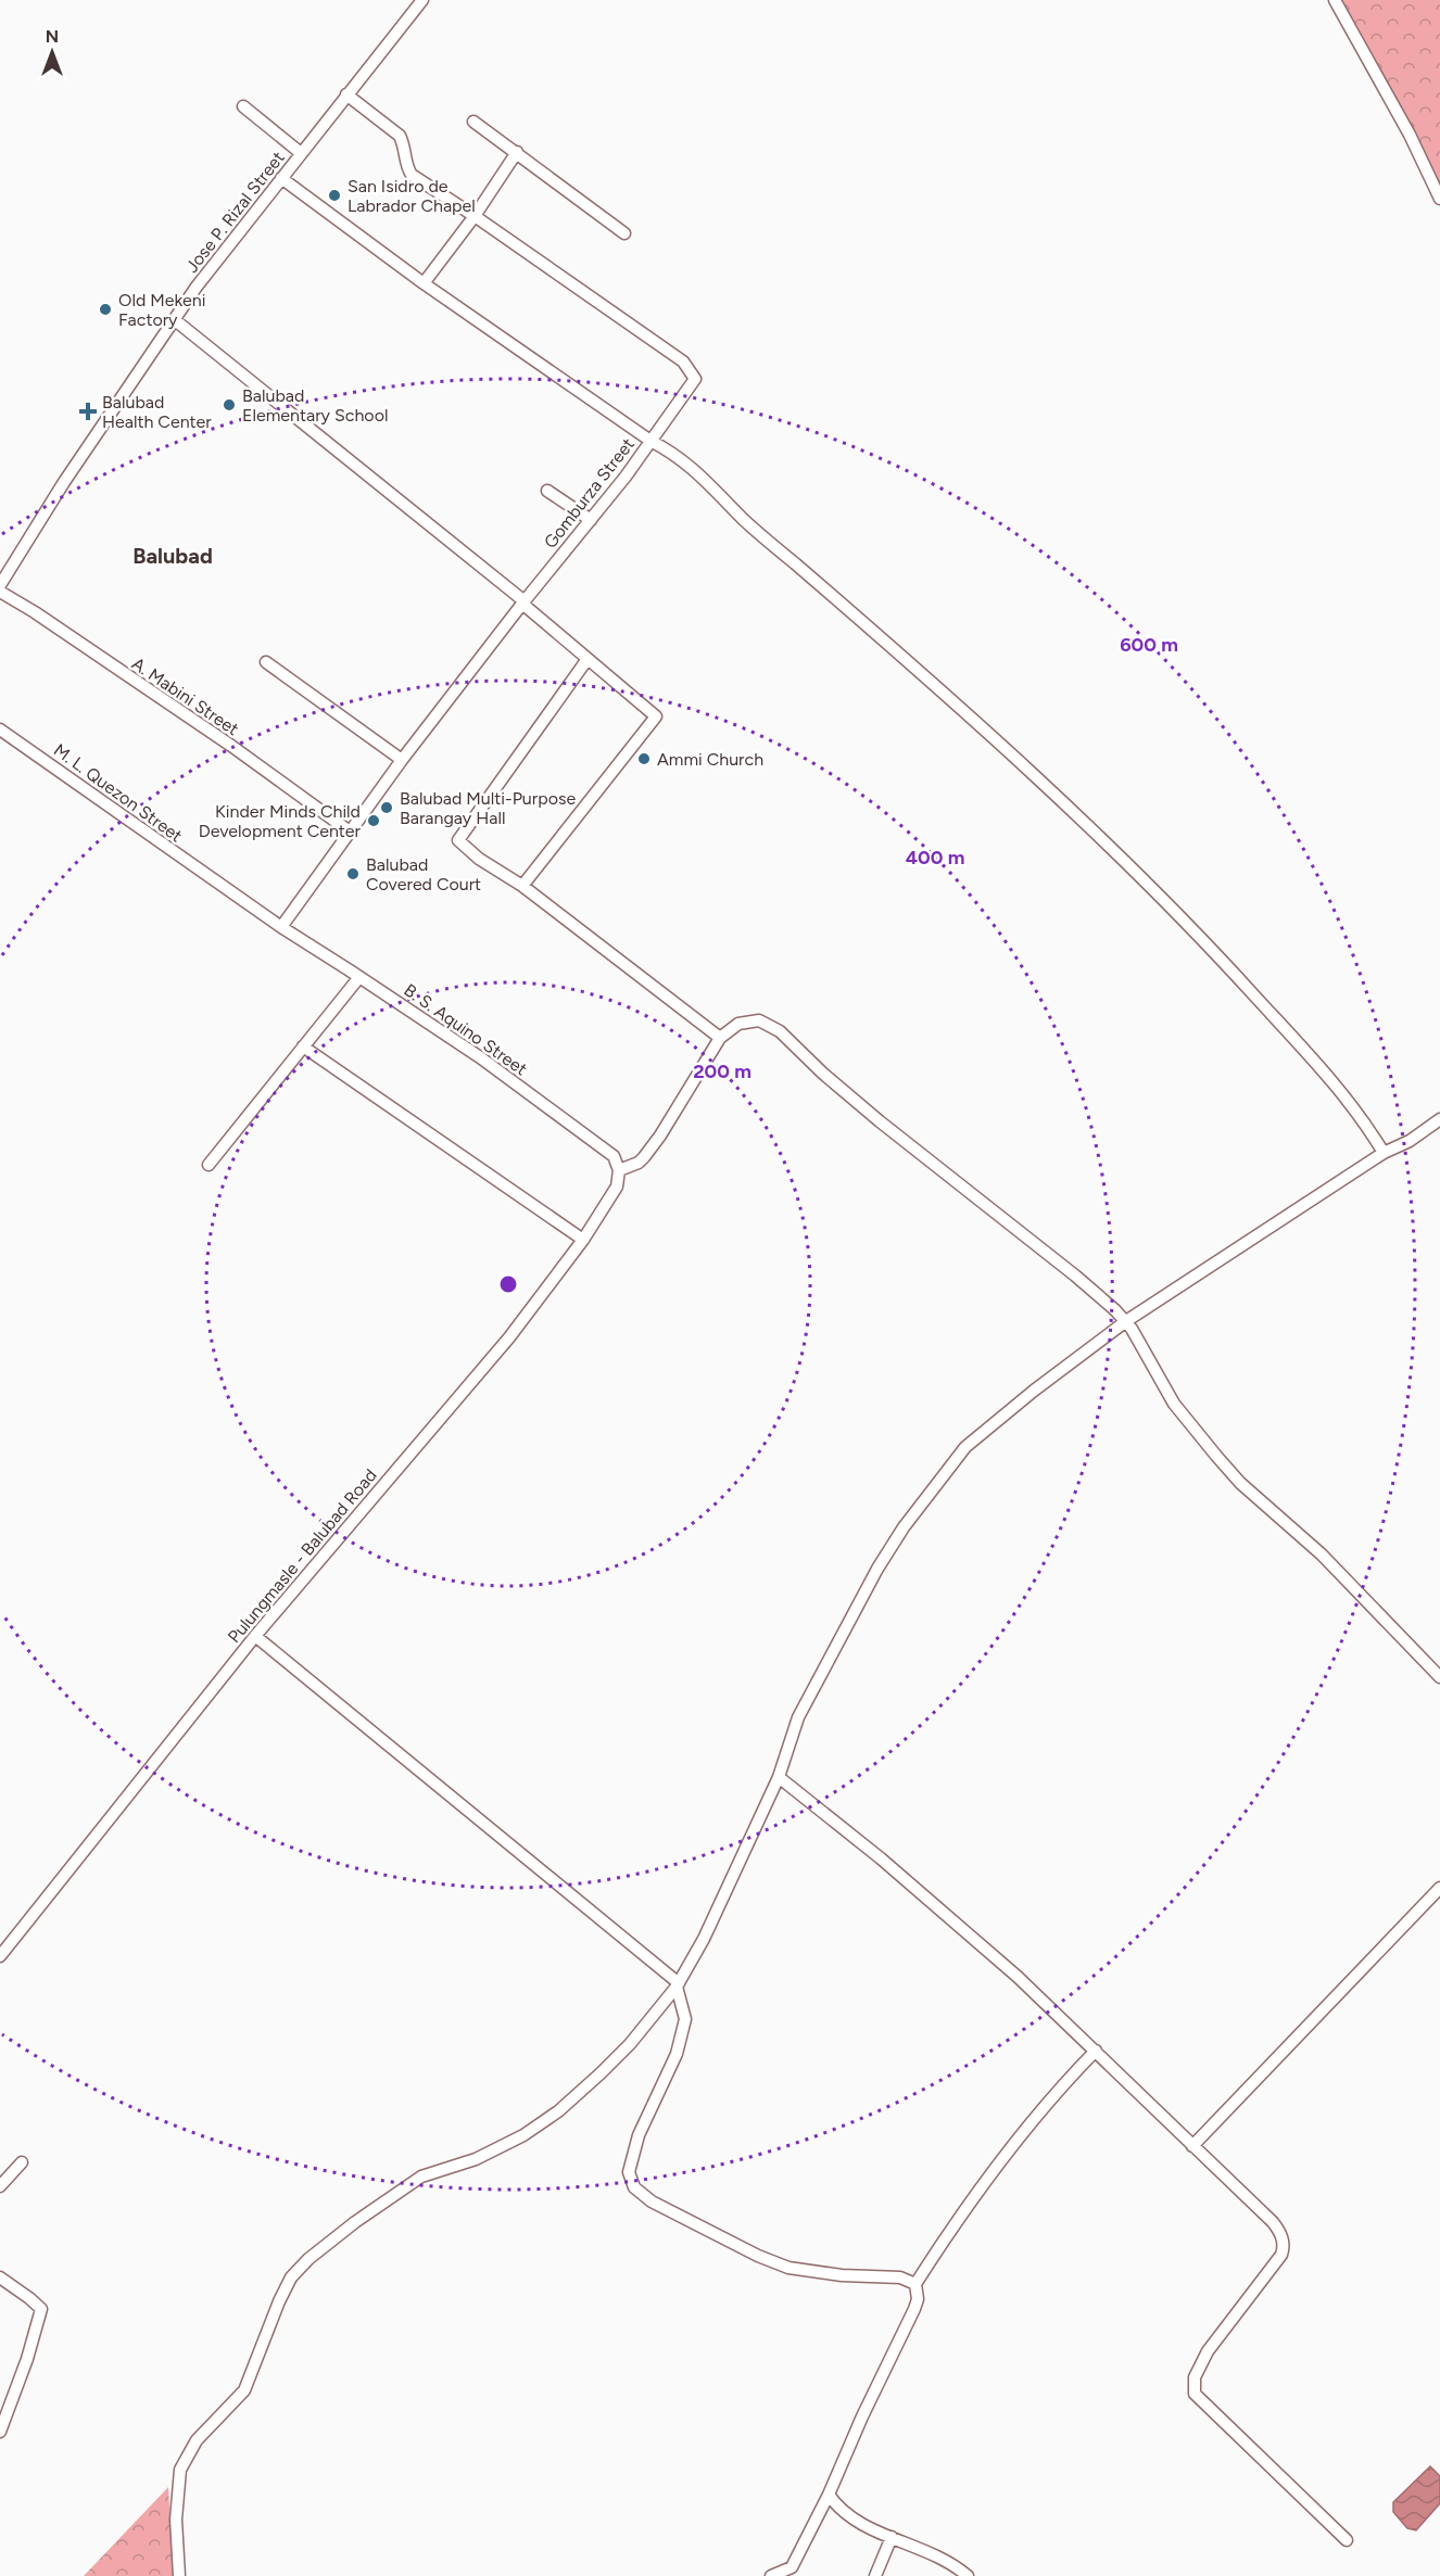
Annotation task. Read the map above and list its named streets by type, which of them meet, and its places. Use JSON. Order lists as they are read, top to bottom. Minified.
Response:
{"streets":{"street":["Jose P. Rizal Street","Gomburza Street","A. Mabini Street","M. L. Quezon Street","B. S. Aquino Street","Pulungmasle - Balubad Road"]},"crossings":[["Jose P. Rizal Street","Gomburza Street"],["Gomburza Street","A. Mabini Street"],["Gomburza Street","M. L. Quezon Street"],["Gomburza Street","B. S. Aquino Street"],["M. L. Quezon Street","B. S. Aquino Street"],["B. S. Aquino Street","Pulungmasle - Balubad Road"]],"districts":["Balubad"],"places":{"other":["San Isidro de Labrador Chapel","Old Mekeni Factory","Balubad Elementary School","Ammi Church","Balubad Multi-Purpose Barangay Hall","Kinder Minds Child Development Center","Balubad Covered Court"],"health":["Balubad Health Center"]},"north":"top","rings":["600 m","400 m","200 m"]}
